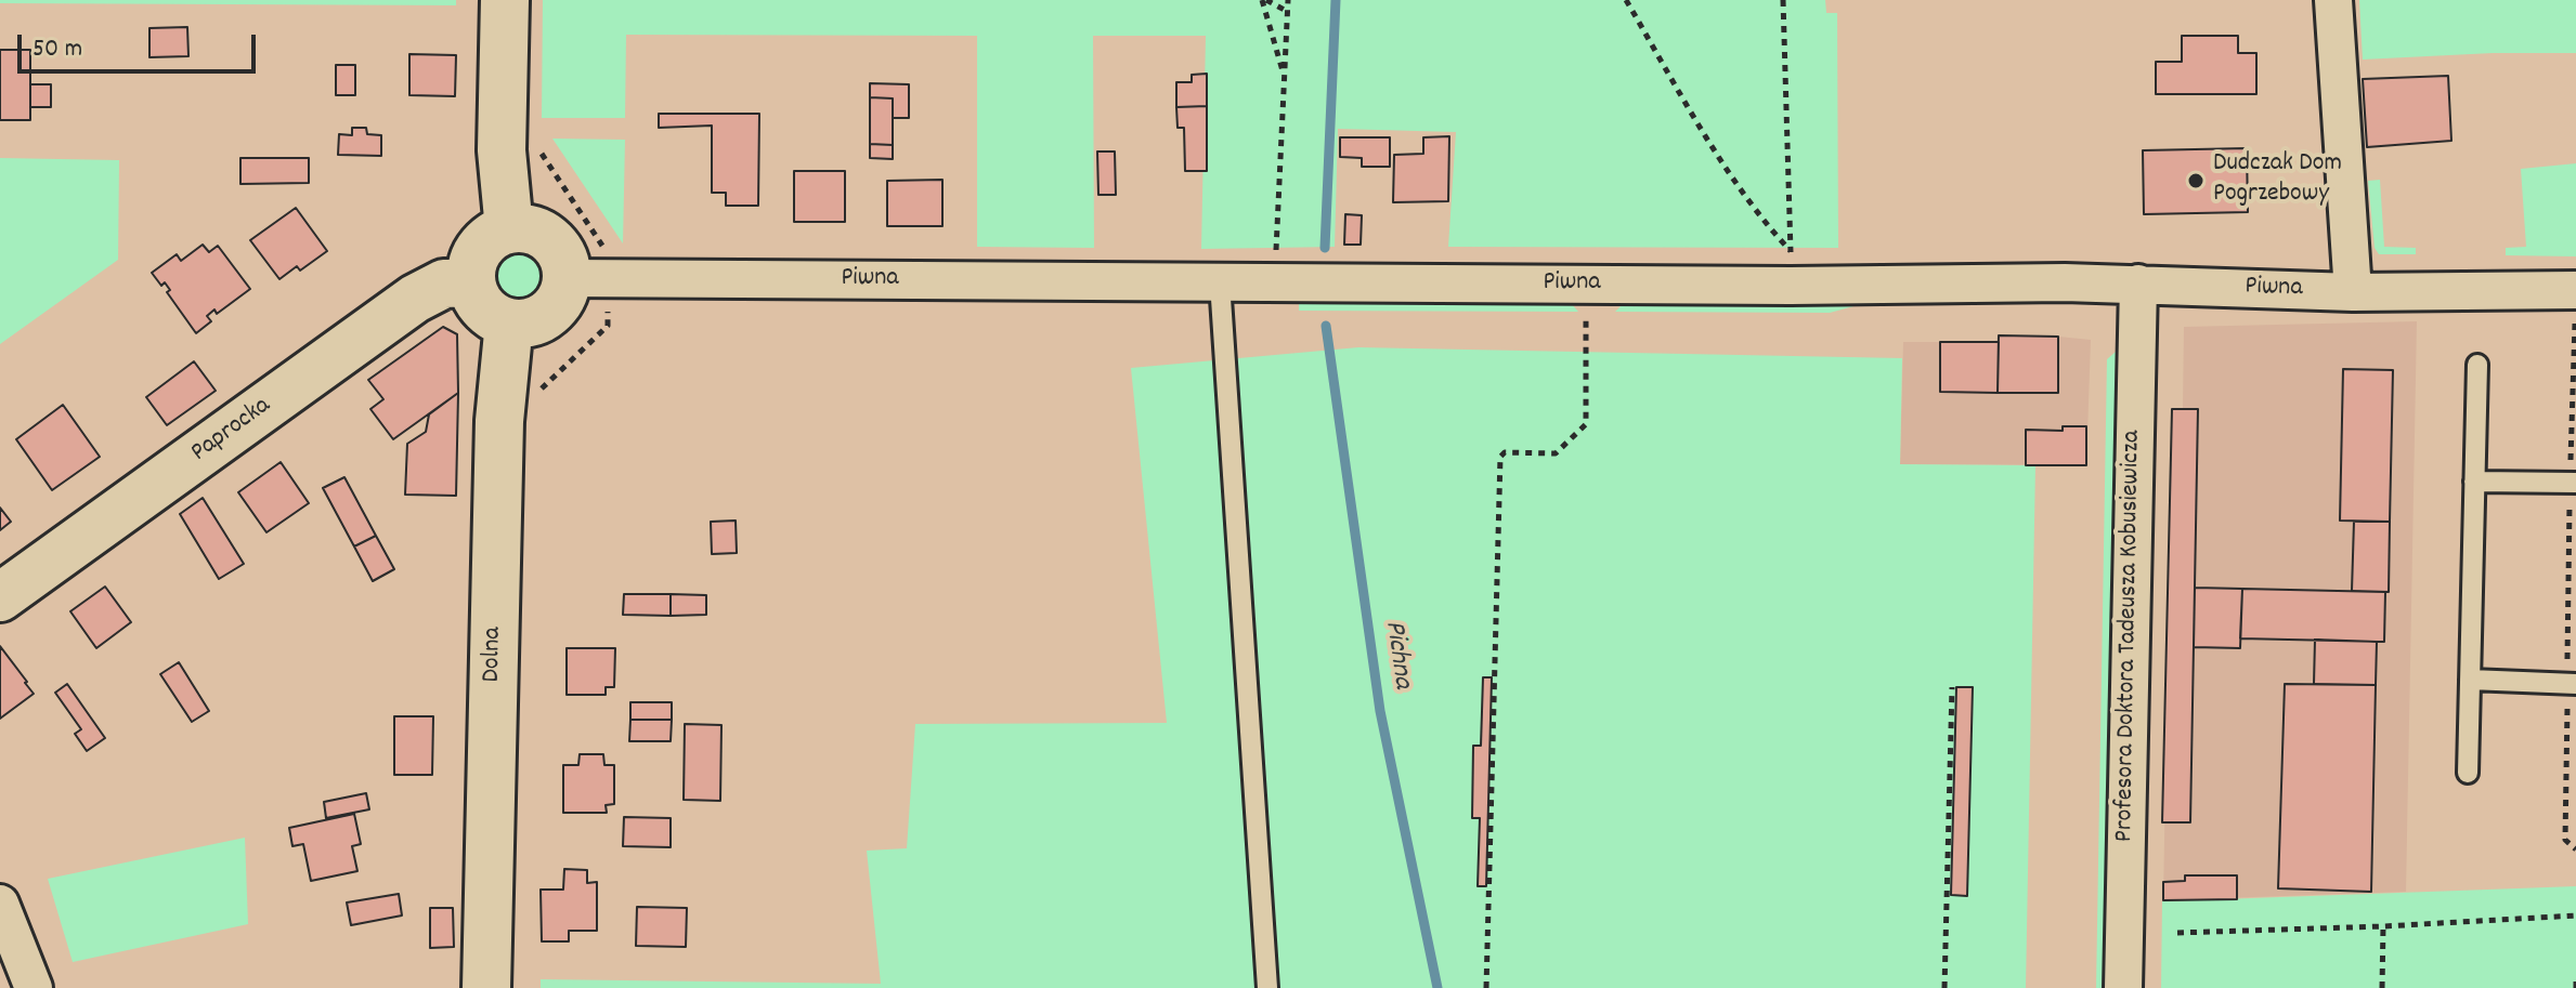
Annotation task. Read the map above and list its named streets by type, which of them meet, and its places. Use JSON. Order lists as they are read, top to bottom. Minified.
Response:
{"streets":{"street":["Piwna","Paprocka","Profesora Doktora Tadeusza Kobusiewicza","Dolna"]},"crossings":[["Piwna","Paprocka"],["Piwna","Profesora Doktora Tadeusza Kobusiewicza"],["Piwna","Dolna"],["Paprocka","Dolna"]],"water":["Pichna"],"places":["Dudczak Dom Pogrzebowy"],"scale_bar":"50 m"}
